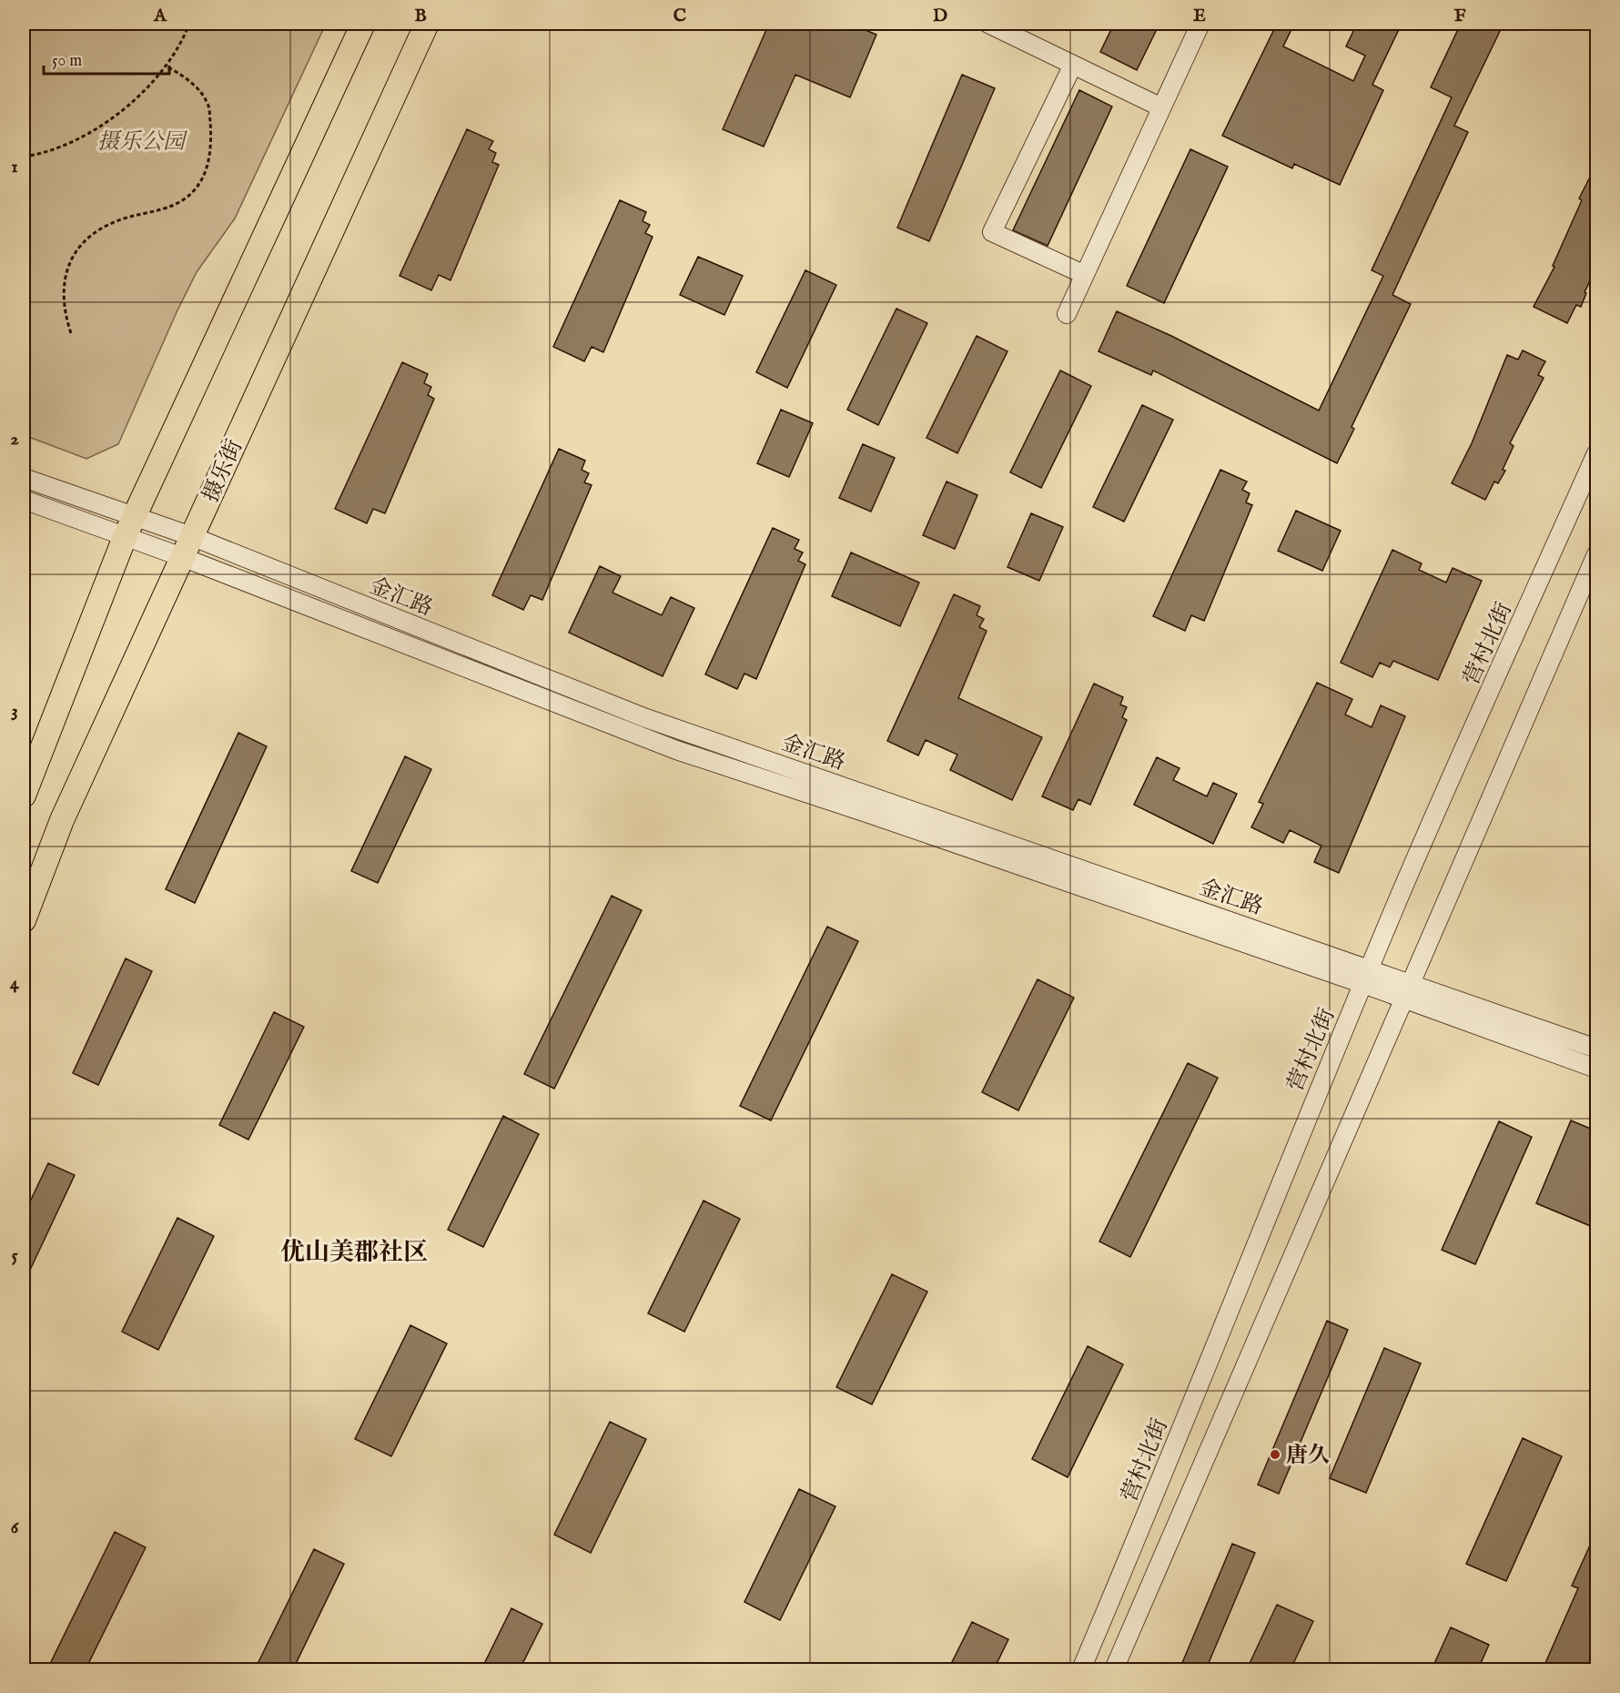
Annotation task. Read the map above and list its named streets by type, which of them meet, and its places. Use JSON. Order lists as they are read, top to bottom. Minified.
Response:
{"streets":{"main road":["摄乐街"],"street":["金汇路","营村北街"]},"crossings":[["摄乐街","金汇路"],["金汇路","营村北街"]],"districts":["优山美郡社区"],"parks":["摄乐公园"],"places":["唐久"],"scale_bar":"50 m","grid":{"columns":["A","B","C","D","E","F"],"rows":["1","2","3","4","5","6"]}}
